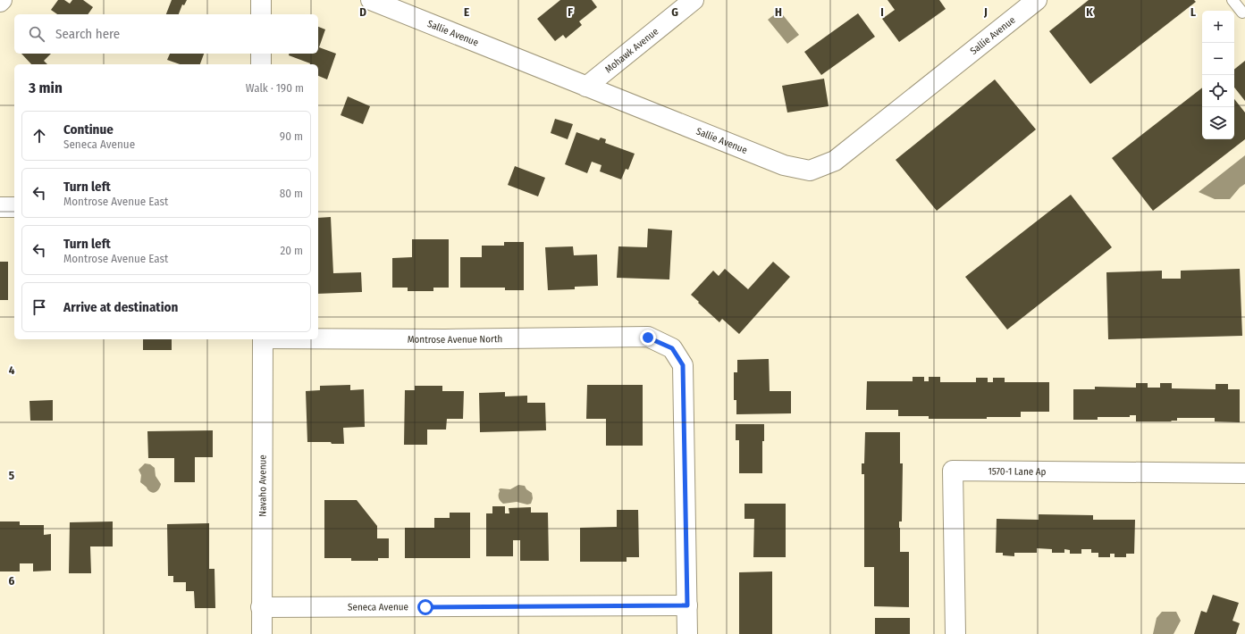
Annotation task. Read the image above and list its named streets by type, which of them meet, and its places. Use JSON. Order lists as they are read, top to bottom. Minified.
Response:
{"streets":{"street":["Sallie Avenue","Mohawk Avenue","Montrose Avenue North","1570-1 Lane Ap","Navaho Avenue","Seneca Avenue"]},"crossings":[["Sallie Avenue","Mohawk Avenue"],["Montrose Avenue North","Seneca Avenue"],["Navaho Avenue","Seneca Avenue"]],"page":{"map_buttons":["+","−"],"search":"Search here","heading":["3 min","Walk · 190 m"],"list":[["Continue","Seneca Avenue","90 m"],["Turn left","Montrose Avenue East","80 m"],["Turn left","Montrose Avenue East","20 m"],"Arrive at destination"]},"grid":{"columns":["D","E","F","G","H","I","J","K","L"],"rows":["4","5","6"]}}
